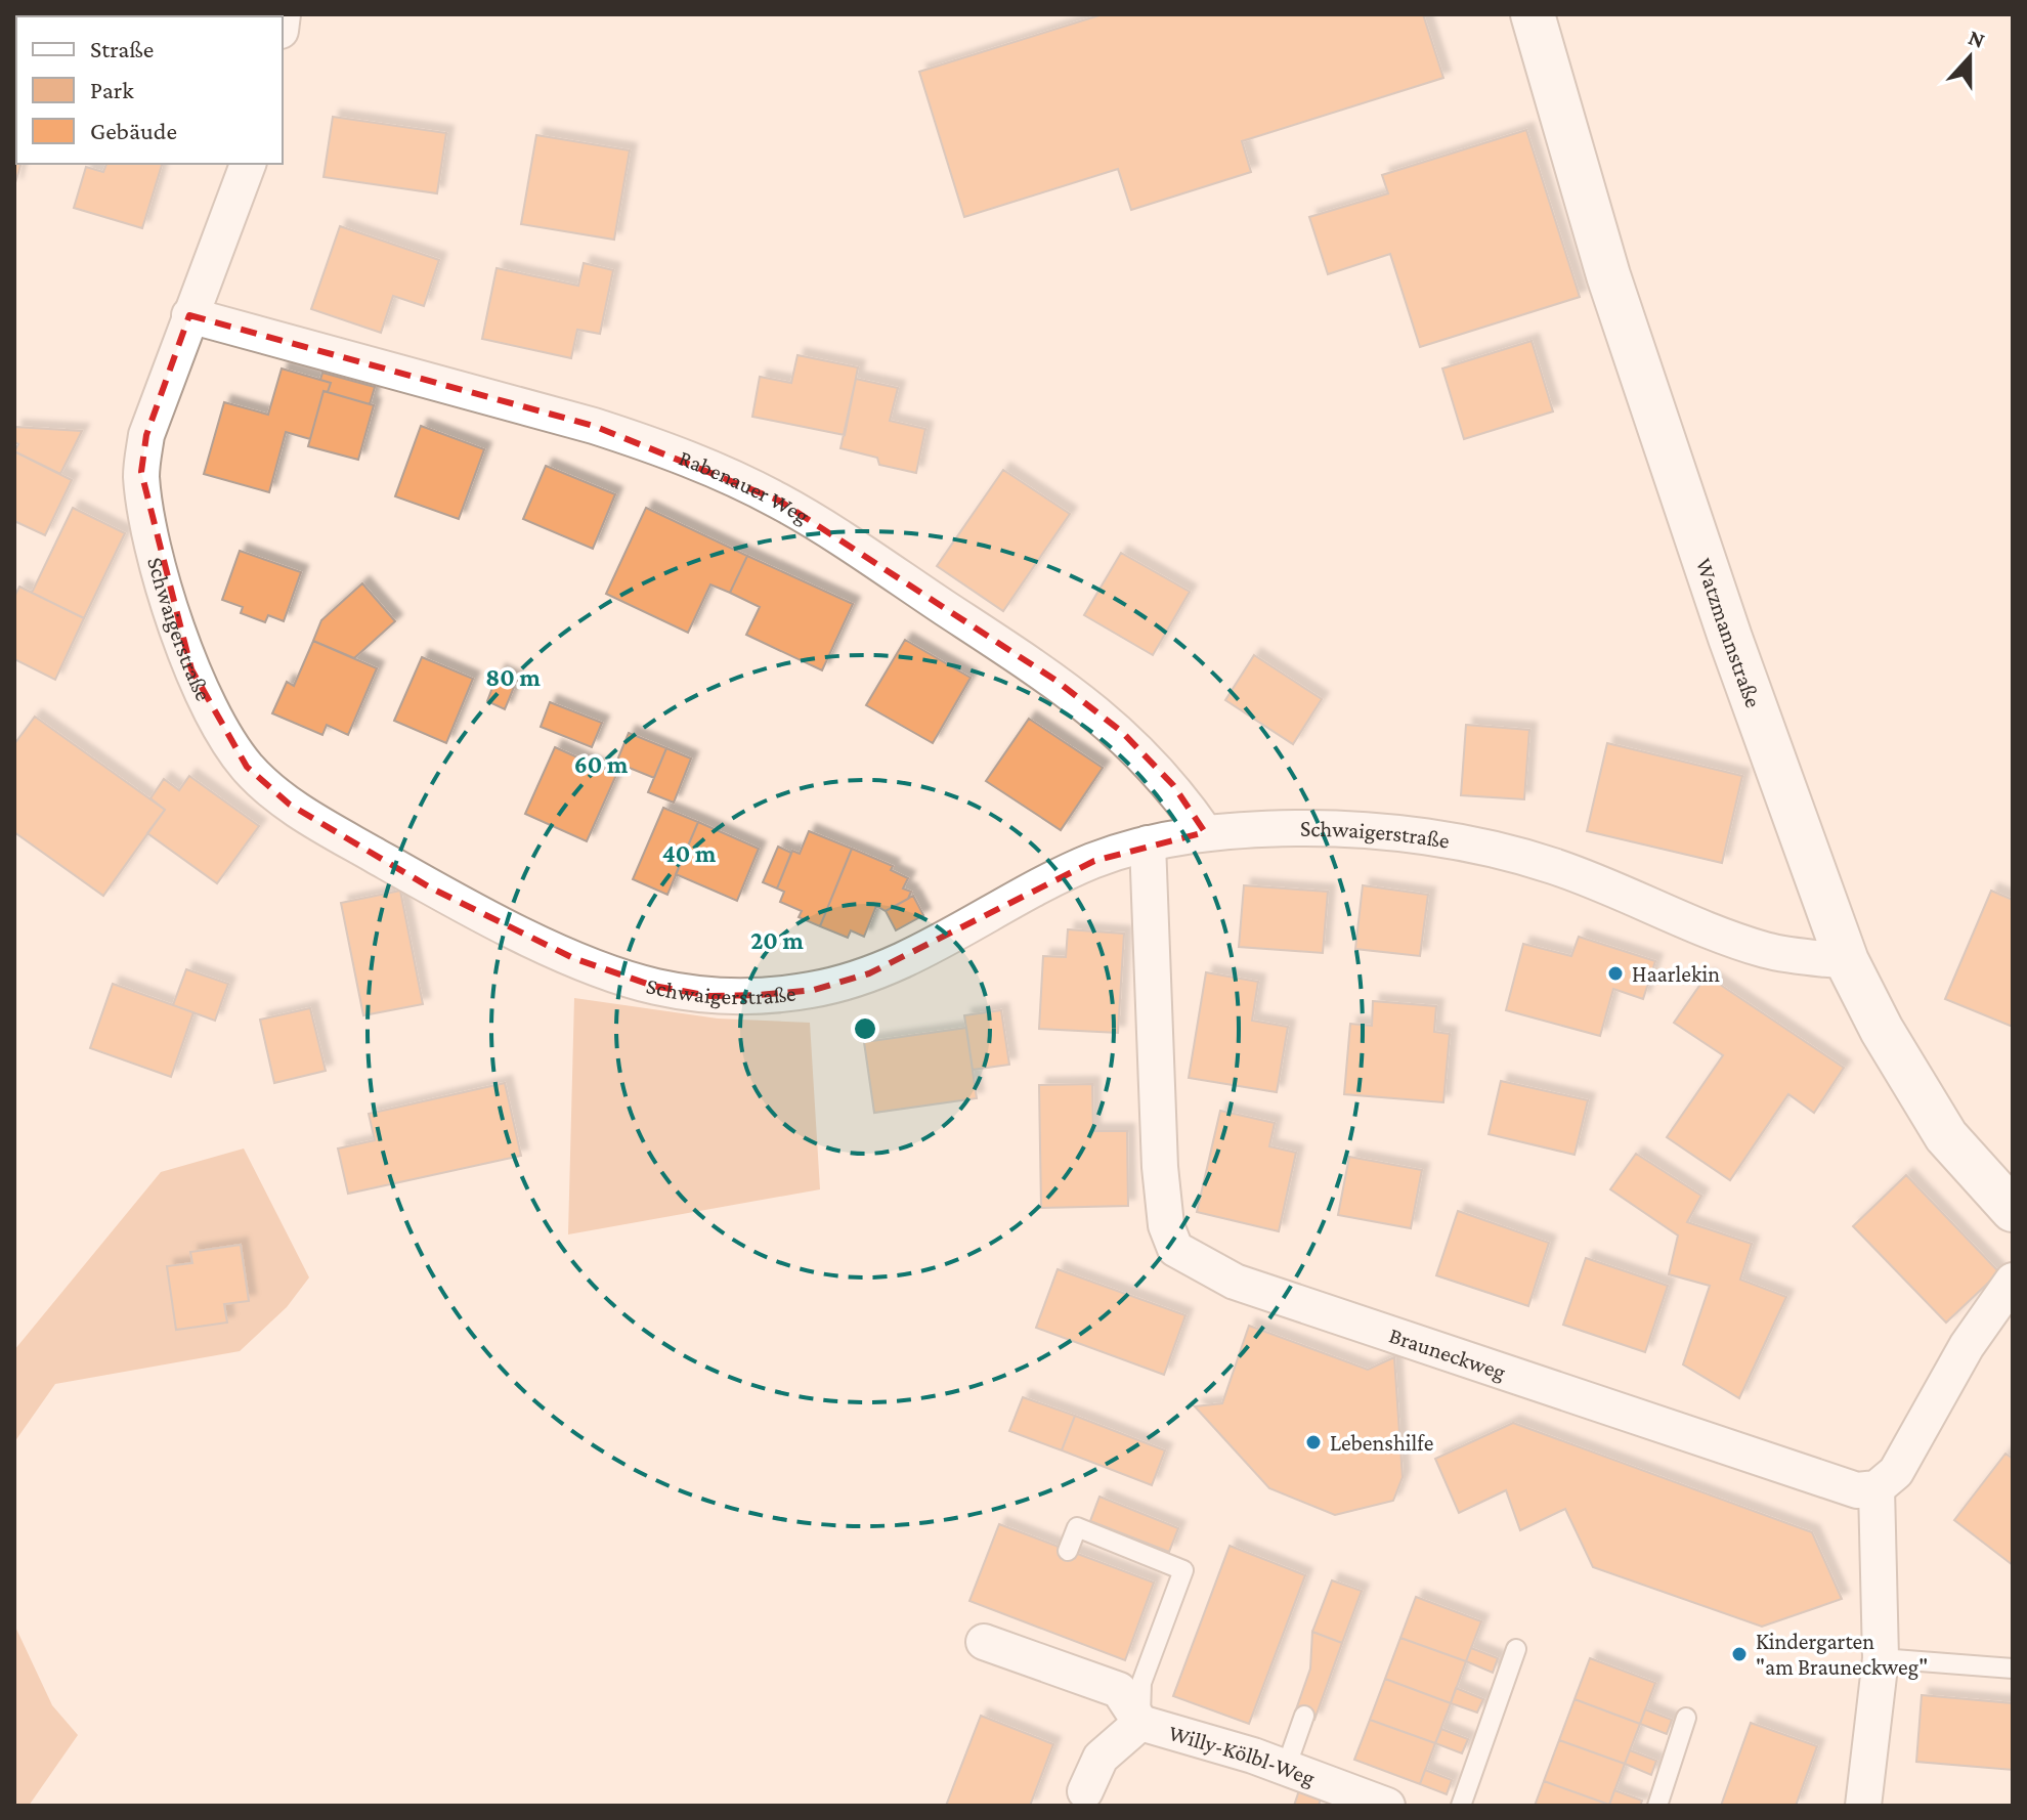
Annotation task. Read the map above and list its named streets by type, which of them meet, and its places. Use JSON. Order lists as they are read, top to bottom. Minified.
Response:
{"streets":{"street":["Rabenauer Weg","Schwaigerstraße","Watzmannstraße","Brauneckweg","Willy-Kölbl-Weg"]},"crossings":[["Rabenauer Weg","Schwaigerstraße"],["Schwaigerstraße","Watzmannstraße"],["Schwaigerstraße","Brauneckweg"]],"places":["Haarlekin","Lebenshilfe","Kindergarten \"am Brauneckweg\""],"legend":["Straße","Park","Gebäude"],"north":"top","rings":["80 m","60 m","40 m","20 m"]}
